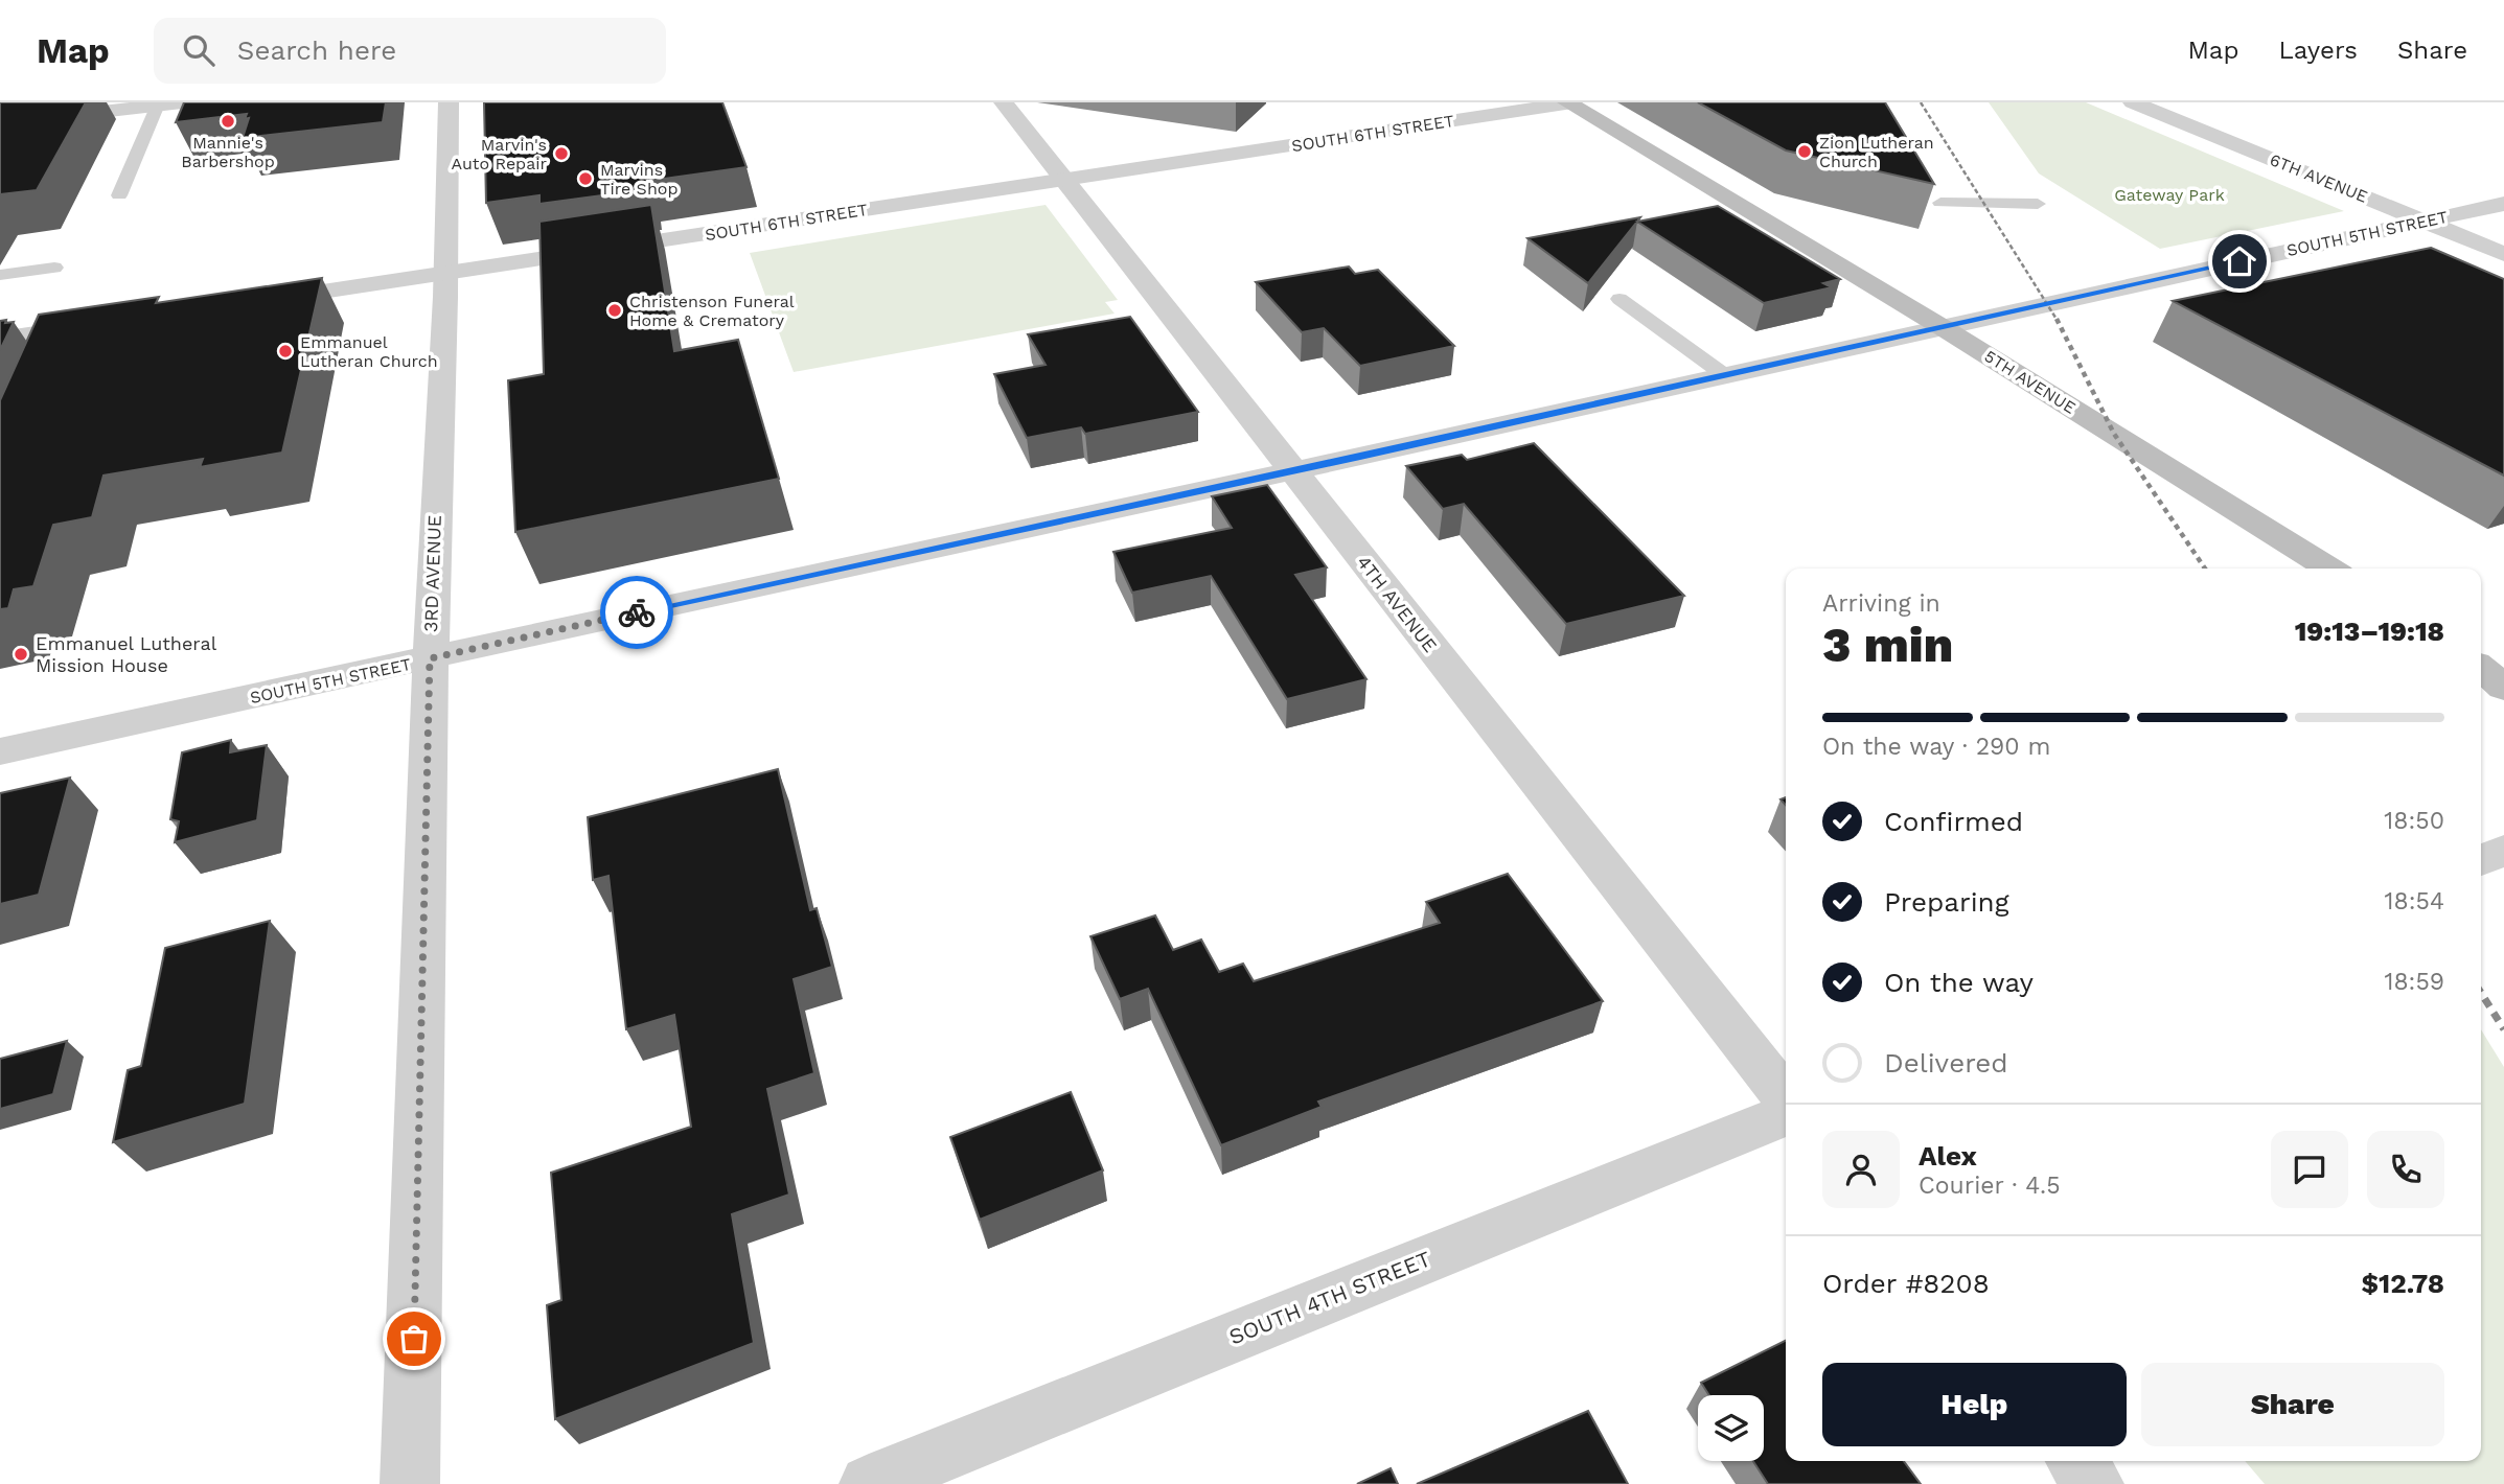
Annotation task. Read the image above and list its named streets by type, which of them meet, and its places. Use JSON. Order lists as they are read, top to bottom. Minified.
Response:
{"streets":{"main road":["5TH AVENUE"],"street":["SOUTH 6TH STREET","6TH AVENUE","SOUTH 5TH STREET","3RD AVENUE","4TH AVENUE","SOUTH 4TH STREET"]},"crossings":[["SOUTH 6TH STREET","5TH AVENUE"],["SOUTH 6TH STREET","3RD AVENUE"],["SOUTH 6TH STREET","4TH AVENUE"],["6TH AVENUE","SOUTH 5TH STREET"],["SOUTH 5TH STREET","5TH AVENUE"],["SOUTH 5TH STREET","3RD AVENUE"],["SOUTH 5TH STREET","4TH AVENUE"]],"parks":["Gateway Park"],"places":["Mannie's Barbershop","Zion Lutheran Church","Marvin's Auto Repair","Marvins Tire Shop","Christenson Funeral Home & Crematory","Emmanuel Lutheran Church","Emmanuel Lutheral Mission House"],"page":{"header":"Map","search":"Search here","nav":["Map","Layers","Share"],"heading":["3 min","Arriving in","19:13–19:18"],"panel":["Alex","Courier · 4.5","Order #8208","$12.78"],"bar":"On the way · 290 m","list":[["Confirmed","18:50"],["Preparing","18:54"],["On the way","18:59"],"Delivered"],"buttons":["Help","Share"]}}
